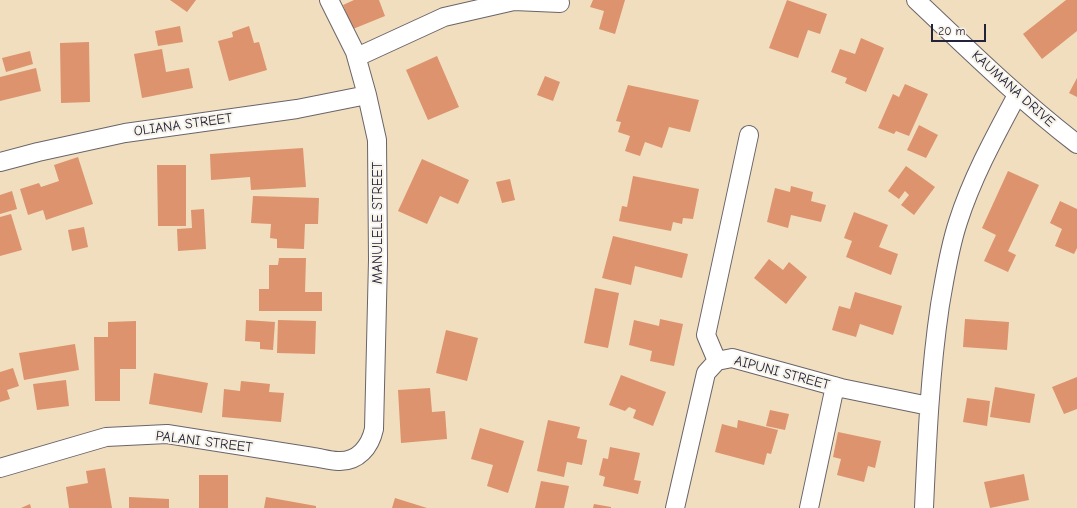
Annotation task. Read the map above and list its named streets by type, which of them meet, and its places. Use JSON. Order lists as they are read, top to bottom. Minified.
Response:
{"streets":{"street":["KAUMANA DRIVE","OLIANA STREET","MANULELE STREET","AIPUNI STREET","PALANI STREET"]},"crossings":[["OLIANA STREET","MANULELE STREET"],["MANULELE STREET","PALANI STREET"]],"scale_bar":"20 m"}
